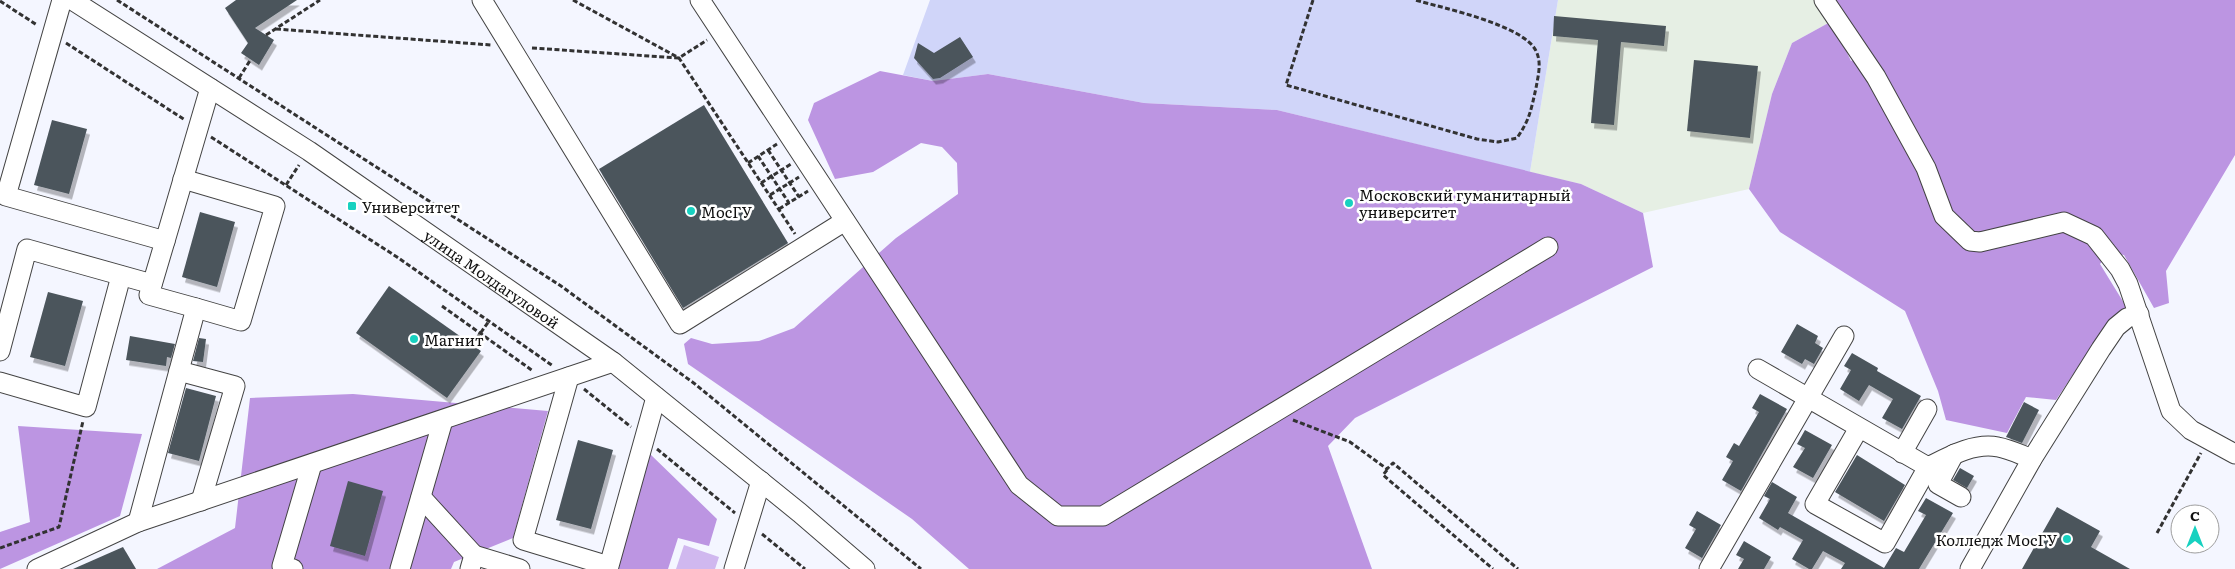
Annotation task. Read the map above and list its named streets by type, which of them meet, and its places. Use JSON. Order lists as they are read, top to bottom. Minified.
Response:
{"streets":{"street":["улица Молдагуловой"]},"places":{"other":["Московский гуманитарный университет","МосГУ","Магнит","Колледж МосГУ"],"transit":["Университет"]},"north":"top"}
